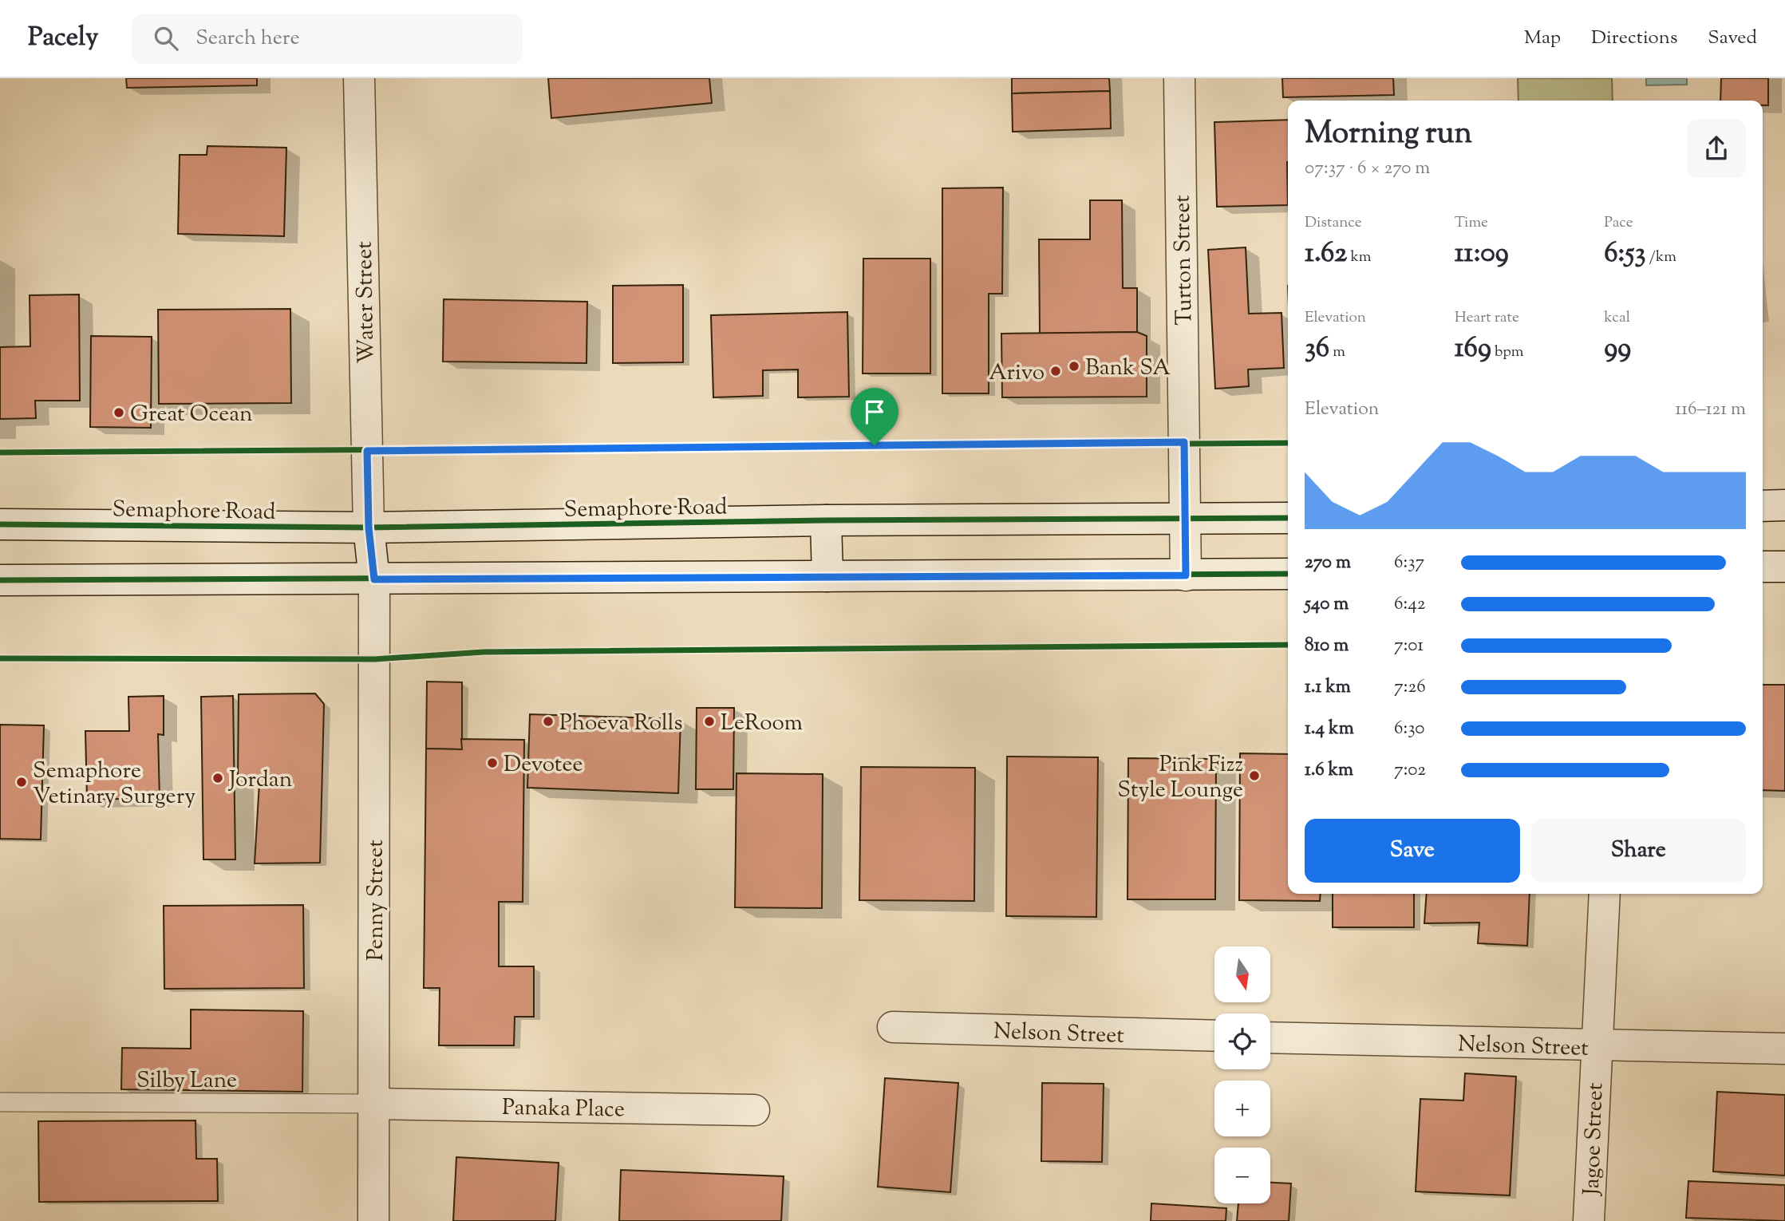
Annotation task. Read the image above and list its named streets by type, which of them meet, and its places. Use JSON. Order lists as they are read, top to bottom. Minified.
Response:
{"streets":{"street":["Turton Street","Water Street","Semaphore Road","Penny Street","Nelson Street","Panaka Place","Jagoe Street"],"lane":["Silby Lane"]},"crossings":[["Turton Street","Semaphore Road"],["Water Street","Semaphore Road"],["Water Street","Penny Street"],["Penny Street","Silby Lane"],["Penny Street","Panaka Place"],["Nelson Street","Jagoe Street"],["Silby Lane","Panaka Place"]],"places":["Bank SA","Arivo","Great Ocean","Phoeva Rolls","LeRoom","Devotee","Pink Fizz Style Lounge","Jordan","Semaphore Vetinary Surgery"],"north":"bottom","page":{"header":"Pacely","search":"Search here","nav":["Map","Directions","Saved"],"heading":["Morning run","07:37 · 6 × 270 m"],"stats":[["Distance","1.62 km"],["Time","11:09"],["Pace","6:53 /km"],["Elevation","36 m"],["Heart rate","169 bpm"],["kcal","99"]],"chart":["Elevation","116–121 m"],"list":[{"name":"270 m","note":"6:37"},{"name":"540 m","note":"6:42"},{"name":"810 m","note":"7:01"},{"name":"1.1 km","note":"7:26"},{"name":"1.4 km","note":"6:30"},{"name":"1.6 km","note":"7:02"}],"buttons":["Save","Share"],"map_buttons":["+","−"]}}
